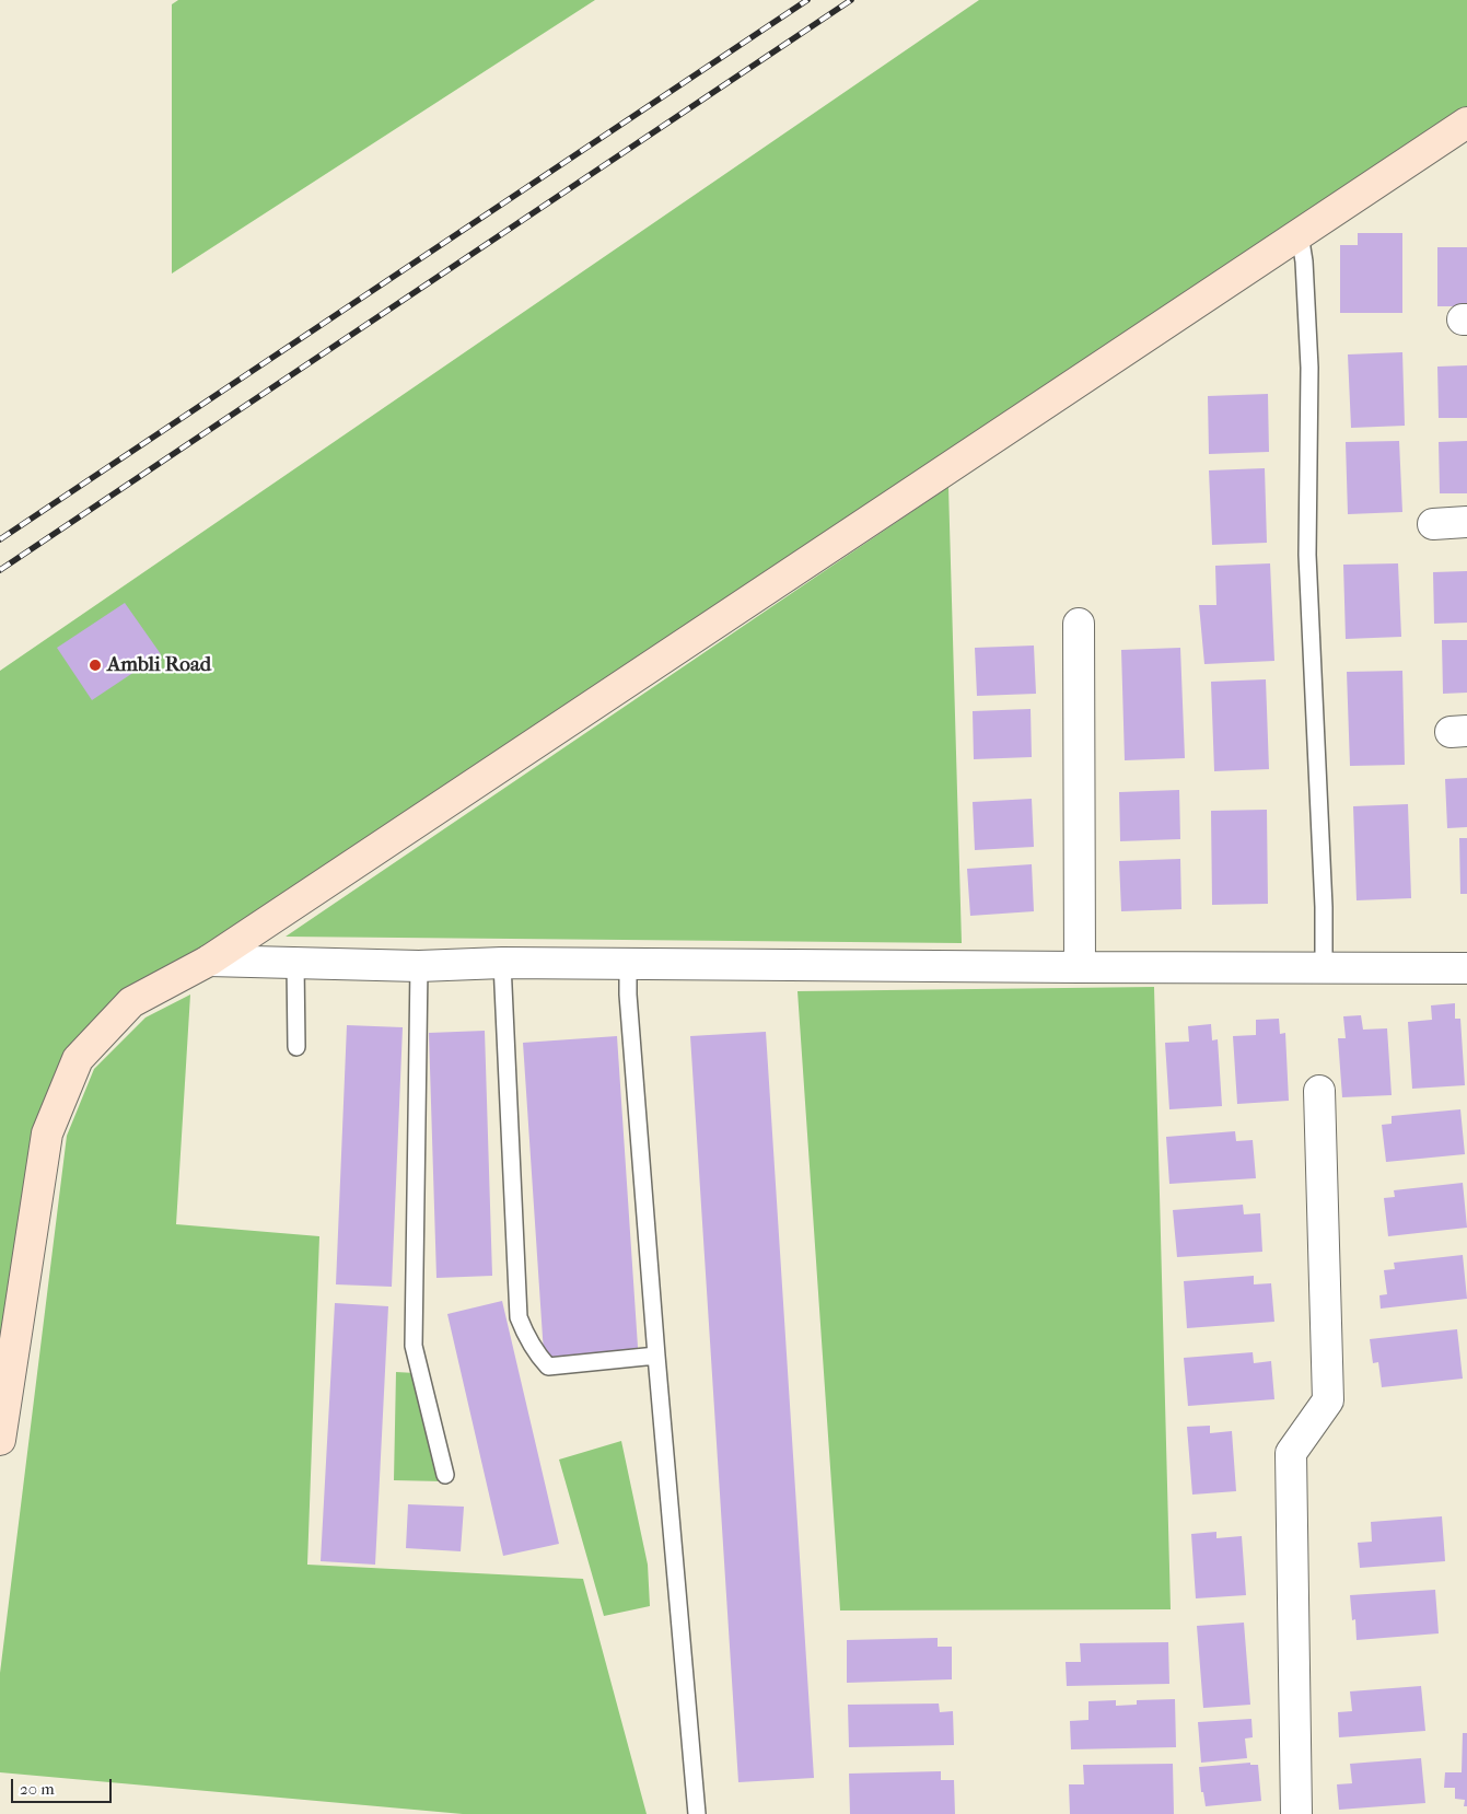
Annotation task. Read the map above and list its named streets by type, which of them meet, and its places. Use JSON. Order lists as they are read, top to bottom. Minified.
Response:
{"places":["Ambli Road"],"scale_bar":"20 m"}
